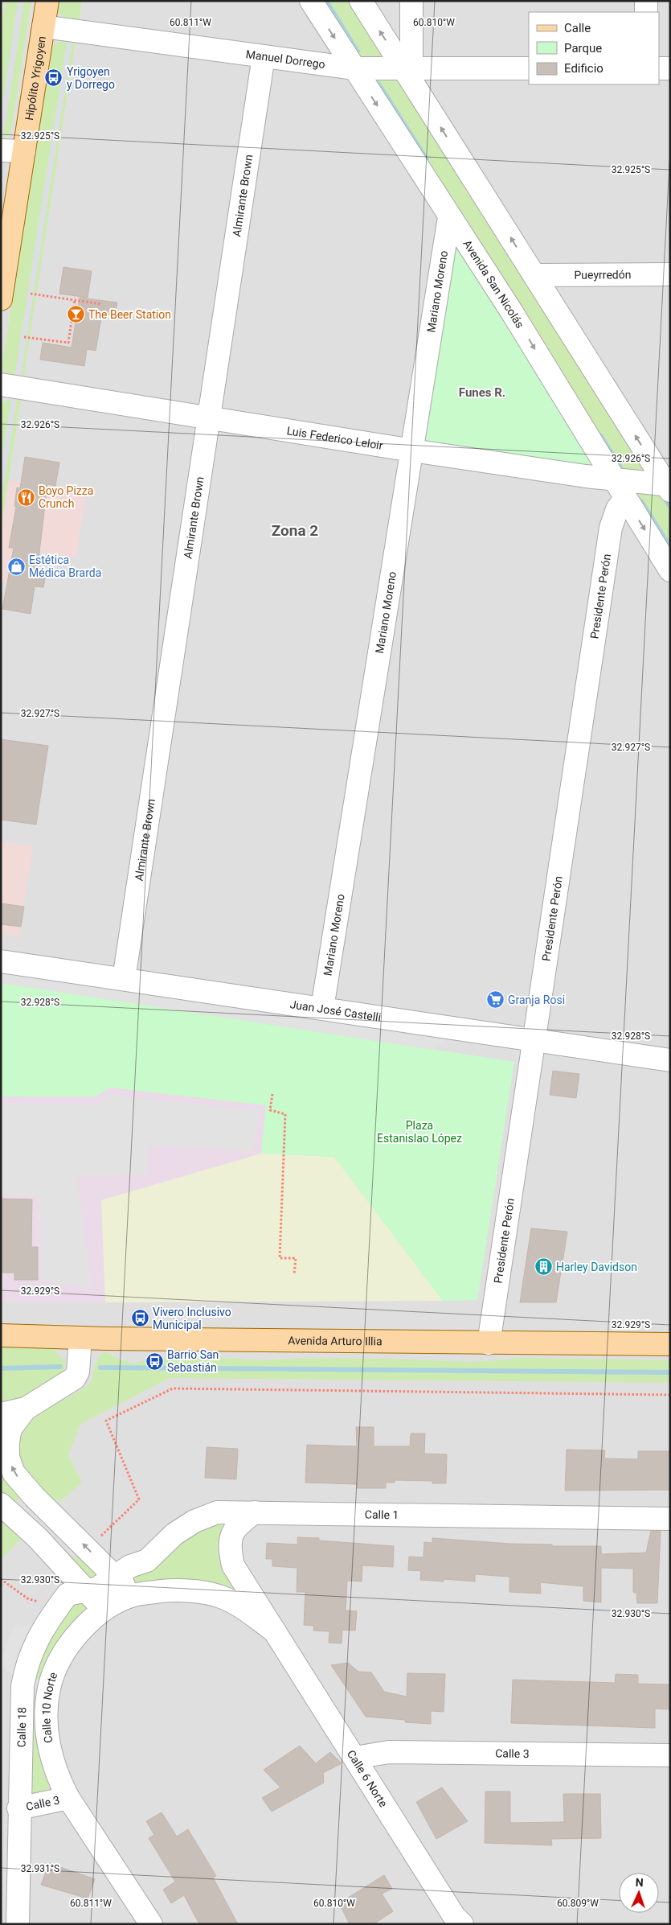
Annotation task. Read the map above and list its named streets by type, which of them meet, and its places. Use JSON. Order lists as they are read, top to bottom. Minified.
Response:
{"streets":{"main road":["Hipólito Yrigoyen","Avenida Arturo Illia"],"street":["Manuel Dorrego","Almirante Brown","Pueyrredón","Avenida San Nicolás","Mariano Moreno","Luis Federico Leloir","Presidente Perón","Juan José Castelli","Calle 1","Calle 10 Norte","Calle 18","Calle 3","Calle 6 Norte"]},"crossings":[["Manuel Dorrego","Hipólito Yrigoyen"],["Manuel Dorrego","Almirante Brown"],["Manuel Dorrego","Avenida San Nicolás"],["Almirante Brown","Luis Federico Leloir"],["Almirante Brown","Juan José Castelli"],["Avenida San Nicolás","Mariano Moreno"],["Avenida San Nicolás","Luis Federico Leloir"],["Avenida San Nicolás","Presidente Perón"],["Mariano Moreno","Luis Federico Leloir"],["Mariano Moreno","Juan José Castelli"],["Luis Federico Leloir","Presidente Perón"],["Presidente Perón","Juan José Castelli"],["Presidente Perón","Avenida Arturo Illia"],["Calle 1","Calle 18"],["Calle 1","Calle 6 Norte"],["Calle 10 Norte","Calle 3"],["Calle 10 Norte","Calle 6 Norte"],["Calle 18","Calle 3"],["Calle 3","Calle 6 Norte"]],"districts":["Funes R.","Zona 2"],"parks":["Plaza Estanislao López"],"places":{"bus stop":["Yrigoyen y Dorrego","Vivero Inclusivo Municipal","Barrio San Sebastián"],"bar":["The Beer Station"],"restaurant":["Boyo Pizza Crunch"],"shop":["Estética Médica Brarda"],"supermarket":["Granja Rosi"],"building":["Harley Davidson"]},"legend":["Calle","Parque","Edificio"],"north":"top","coordinates":["60.811°W","60.810°W","32.925°S","32.926°S","32.927°S","32.928°S","32.929°S","32.930°S","32.931°S","60.809°W"]}
